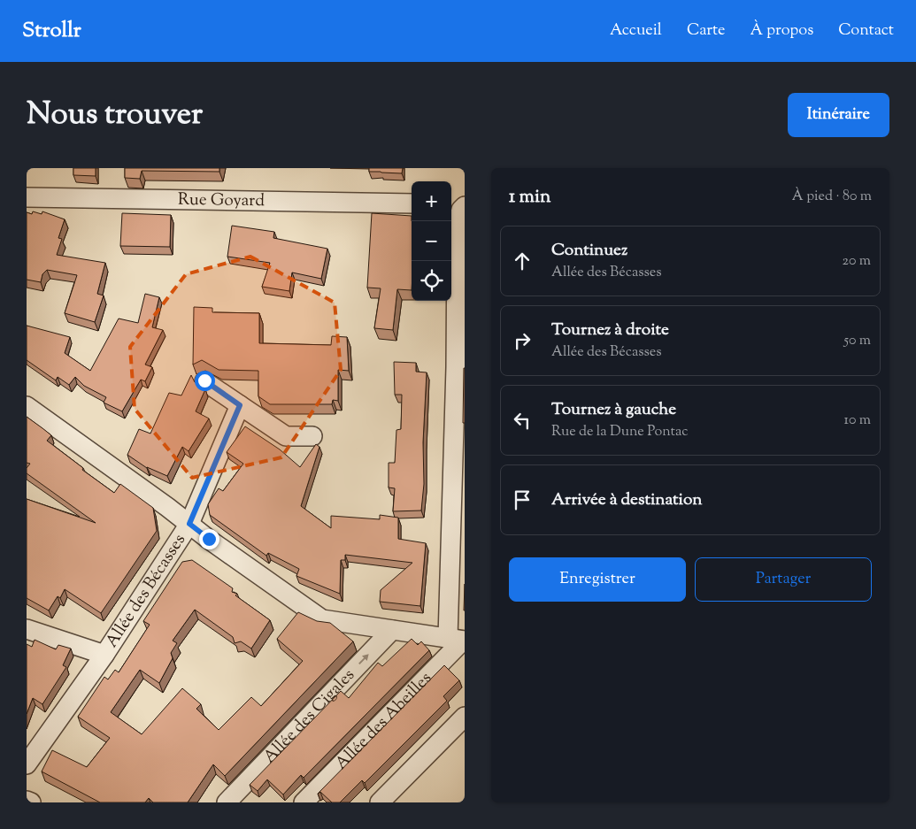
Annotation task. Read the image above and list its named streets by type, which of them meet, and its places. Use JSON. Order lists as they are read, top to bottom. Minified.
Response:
{"streets":{"street":["Rue Goyard","Allée des Bécasses","Allée des Cigales","Allée des Abeilles"]},"page":{"header":"Strollr","nav":["Accueil","Carte","À propos","Contact"],"title":"Nous trouver","buttons":["Itinéraire",["Enregistrer","Partager"]],"heading":["1 min","À pied · 80 m"],"map_buttons":["+","−"],"list":[["Continuez","Allée des Bécasses","20 m"],["Tournez à droite","Allée des Bécasses","50 m"],["Tournez à gauche","Rue de la Dune Pontac","10 m"],"Arrivée à destination"]}}
